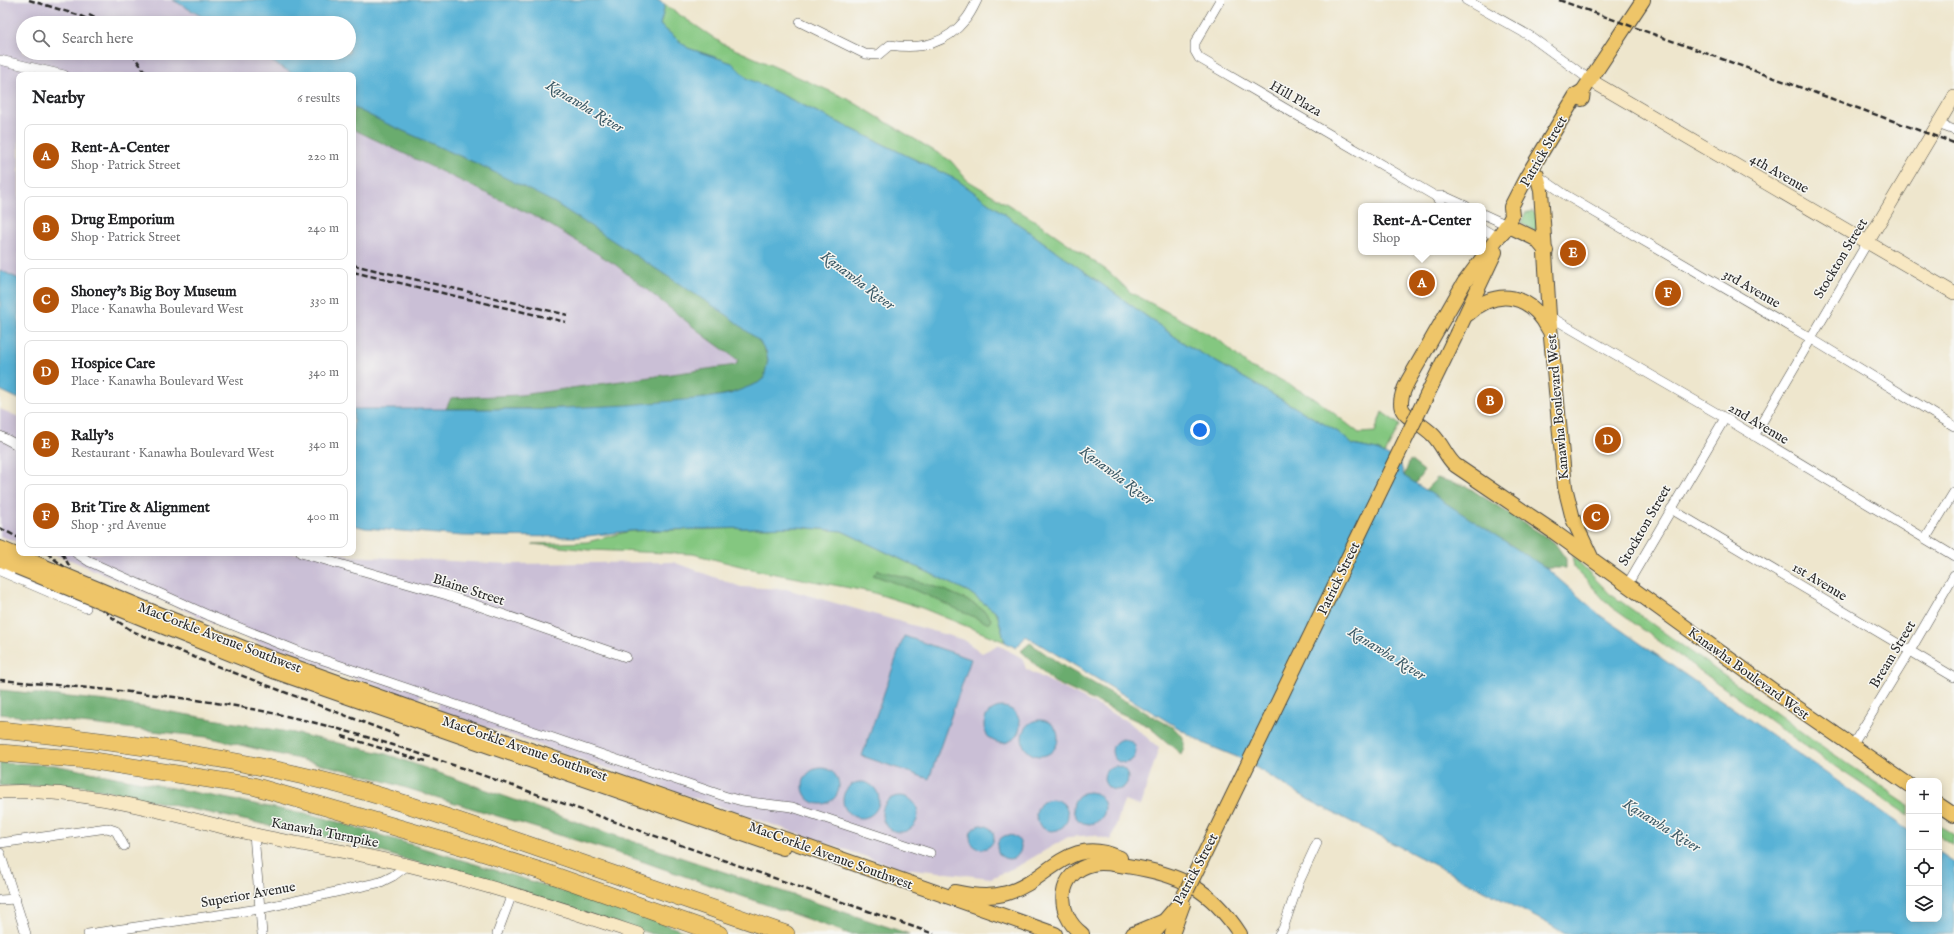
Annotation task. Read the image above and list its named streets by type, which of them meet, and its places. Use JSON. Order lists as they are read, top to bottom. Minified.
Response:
{"streets":{"main road":["Patrick Street","4th Avenue","Stockton Street","Kanawha Boulevard West","MacCorkle Avenue Southwest","Kanawha Turnpike"],"street":["Hill Plaza","3rd Avenue","2nd Avenue","1st Avenue","Blaine Street","Bream Street","Superior Avenue"]},"crossings":[["Patrick Street","4th Avenue"],["Patrick Street","3rd Avenue"],["Patrick Street","Kanawha Boulevard West"],["4th Avenue","Stockton Street"],["Stockton Street","3rd Avenue"],["Stockton Street","Kanawha Boulevard West"],["Stockton Street","2nd Avenue"],["Stockton Street","1st Avenue"],["3rd Avenue","Kanawha Boulevard West"],["Kanawha Boulevard West","2nd Avenue"],["Kanawha Boulevard West","Bream Street"],["1st Avenue","Bream Street"],["Kanawha Turnpike","Superior Avenue"]],"water":["Kanawha River"],"page":{"search":"Search here","heading":["Nearby","6 results"],"list":[{"mark":"A","name":"Rent-A-Center","note":"Shop · Patrick Street","value":"220 m"},{"mark":"B","name":"Drug Emporium","note":"Shop · Patrick Street","value":"240 m"},{"mark":"C","name":"Shoney's Big Boy Museum","note":"Place · Kanawha Boulevard West","value":"330 m"},{"mark":"D","name":"Hospice Care","note":"Place · Kanawha Boulevard West","value":"340 m"},{"mark":"E","name":"Rally's","note":"Restaurant · Kanawha Boulevard West","value":"340 m"},{"mark":"F","name":"Brit Tire & Alignment","note":"Shop · 3rd Avenue","value":"400 m"}],"popup":["Rent-A-Center","Shop"],"pins":["E","A","F","B","D","C"],"map_buttons":["+","−"]}}
